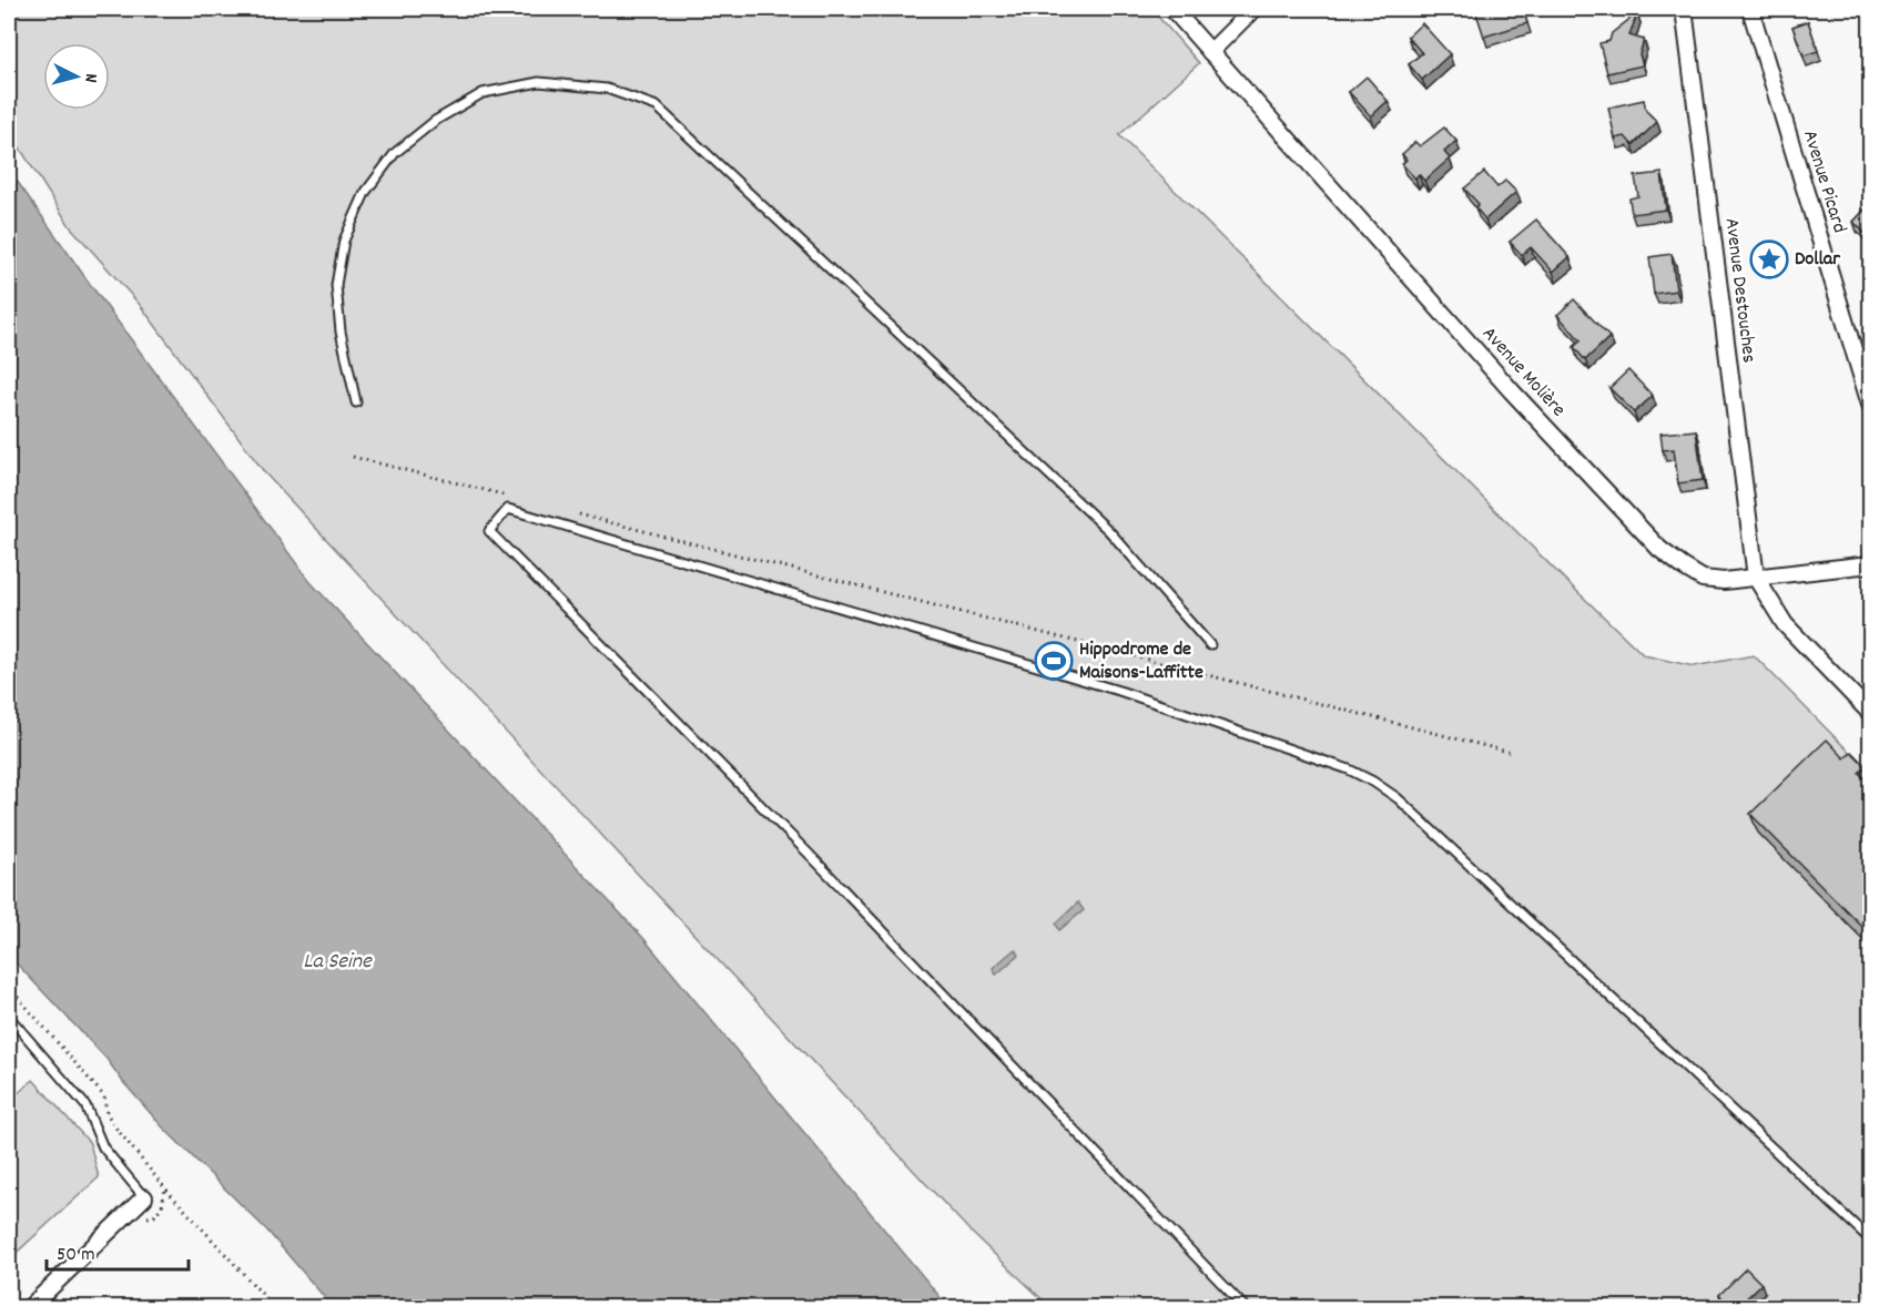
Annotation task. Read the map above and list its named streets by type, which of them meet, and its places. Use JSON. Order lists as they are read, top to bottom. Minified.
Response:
{"streets":{"street":["Avenue Picard","Avenue Destouches","Avenue Molière"]},"crossings":[["Avenue Destouches","Avenue Molière"]],"water":["La Seine"],"places":{"place":["Dollar"],"sports":["Hippodrome de Maisons-Laffitte"]},"scale_bar":"50 m","north":"right"}
